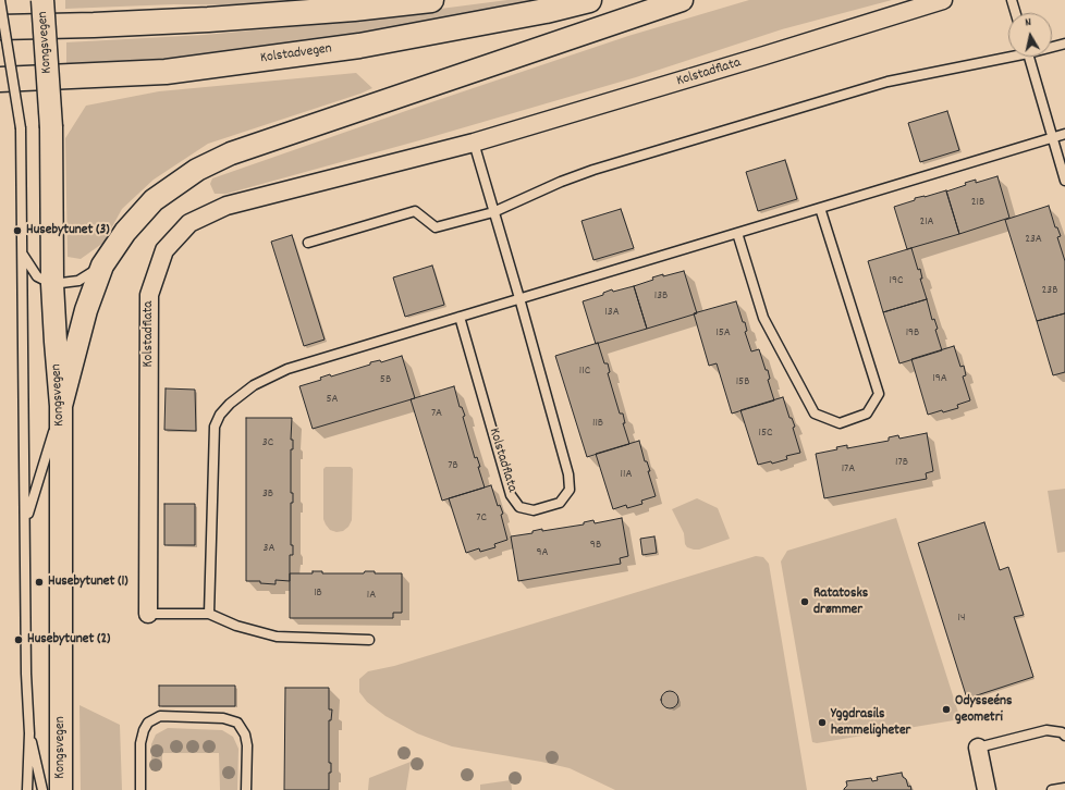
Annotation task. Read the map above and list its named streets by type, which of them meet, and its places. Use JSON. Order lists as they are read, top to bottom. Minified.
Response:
{"streets":{"main road":["Kolstadvegen"],"street":["Kongsvegen","Kolstadflata"]},"places":["Husebytunet (3)","Husebytunet (1)","Ratatosks drømmer","Husebytunet (2)","Odysseéns geometri","Yggdrasils hemmeligheter"],"house_numbers":["21B","21A","23A","19C","23B","13B","13A","15A","19B","11C","19A","5B","15B","5A","7A","11B","15C","3C","17B","7B","17A","11A","3B","7C","9B","3A","9A","1B","1A","14"],"north":"top"}
